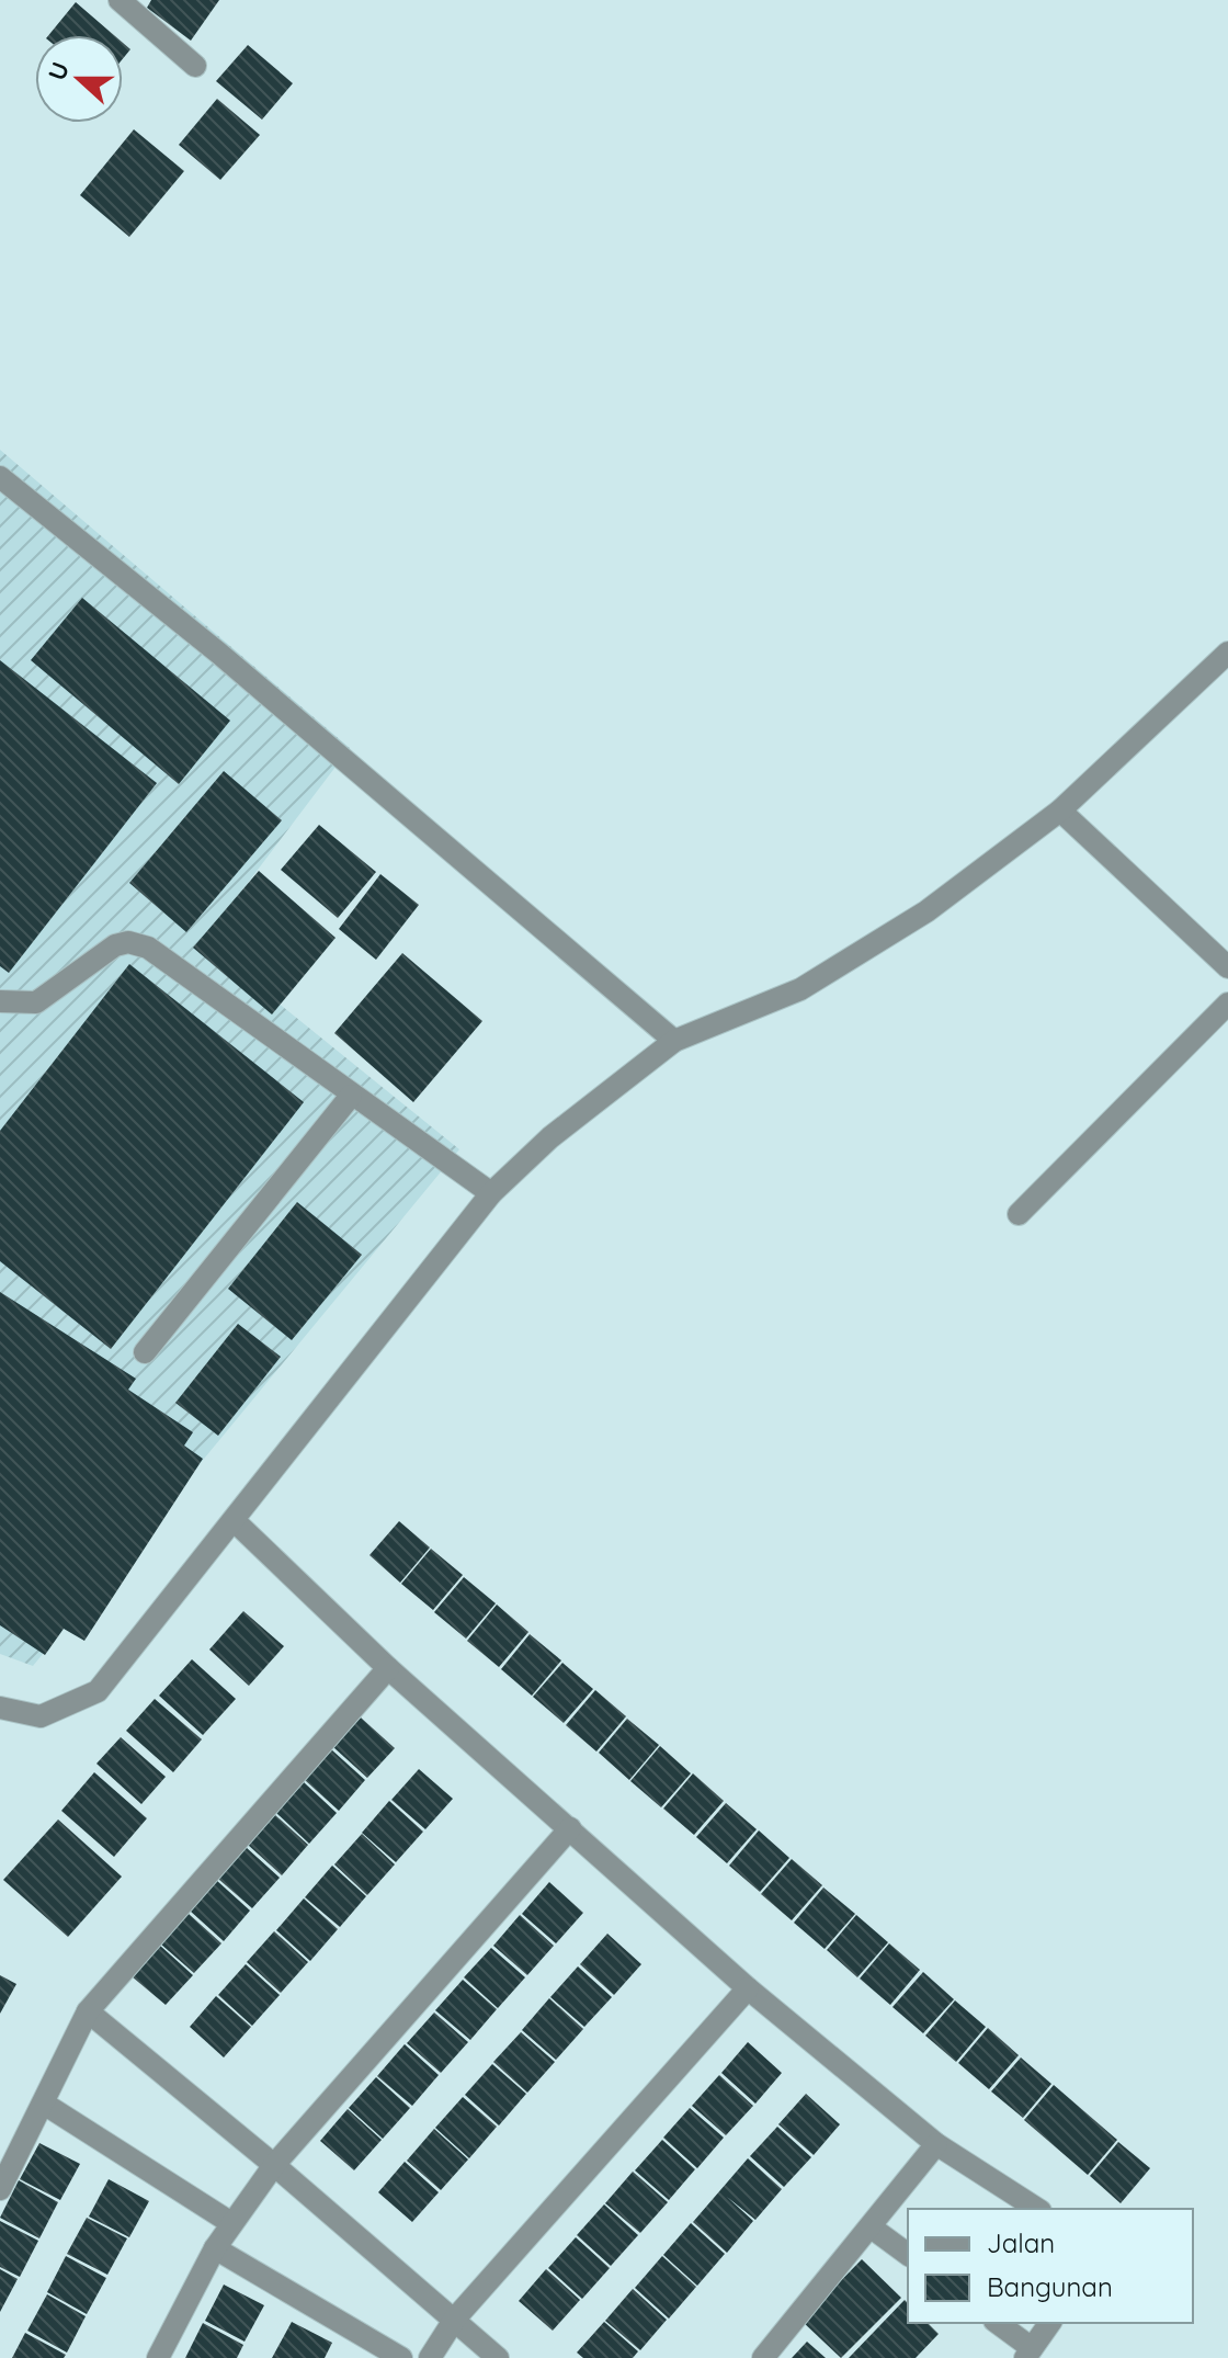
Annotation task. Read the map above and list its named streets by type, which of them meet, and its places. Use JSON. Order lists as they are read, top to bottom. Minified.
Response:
{"legend":["Jalan","Bangunan"],"north":"left"}
